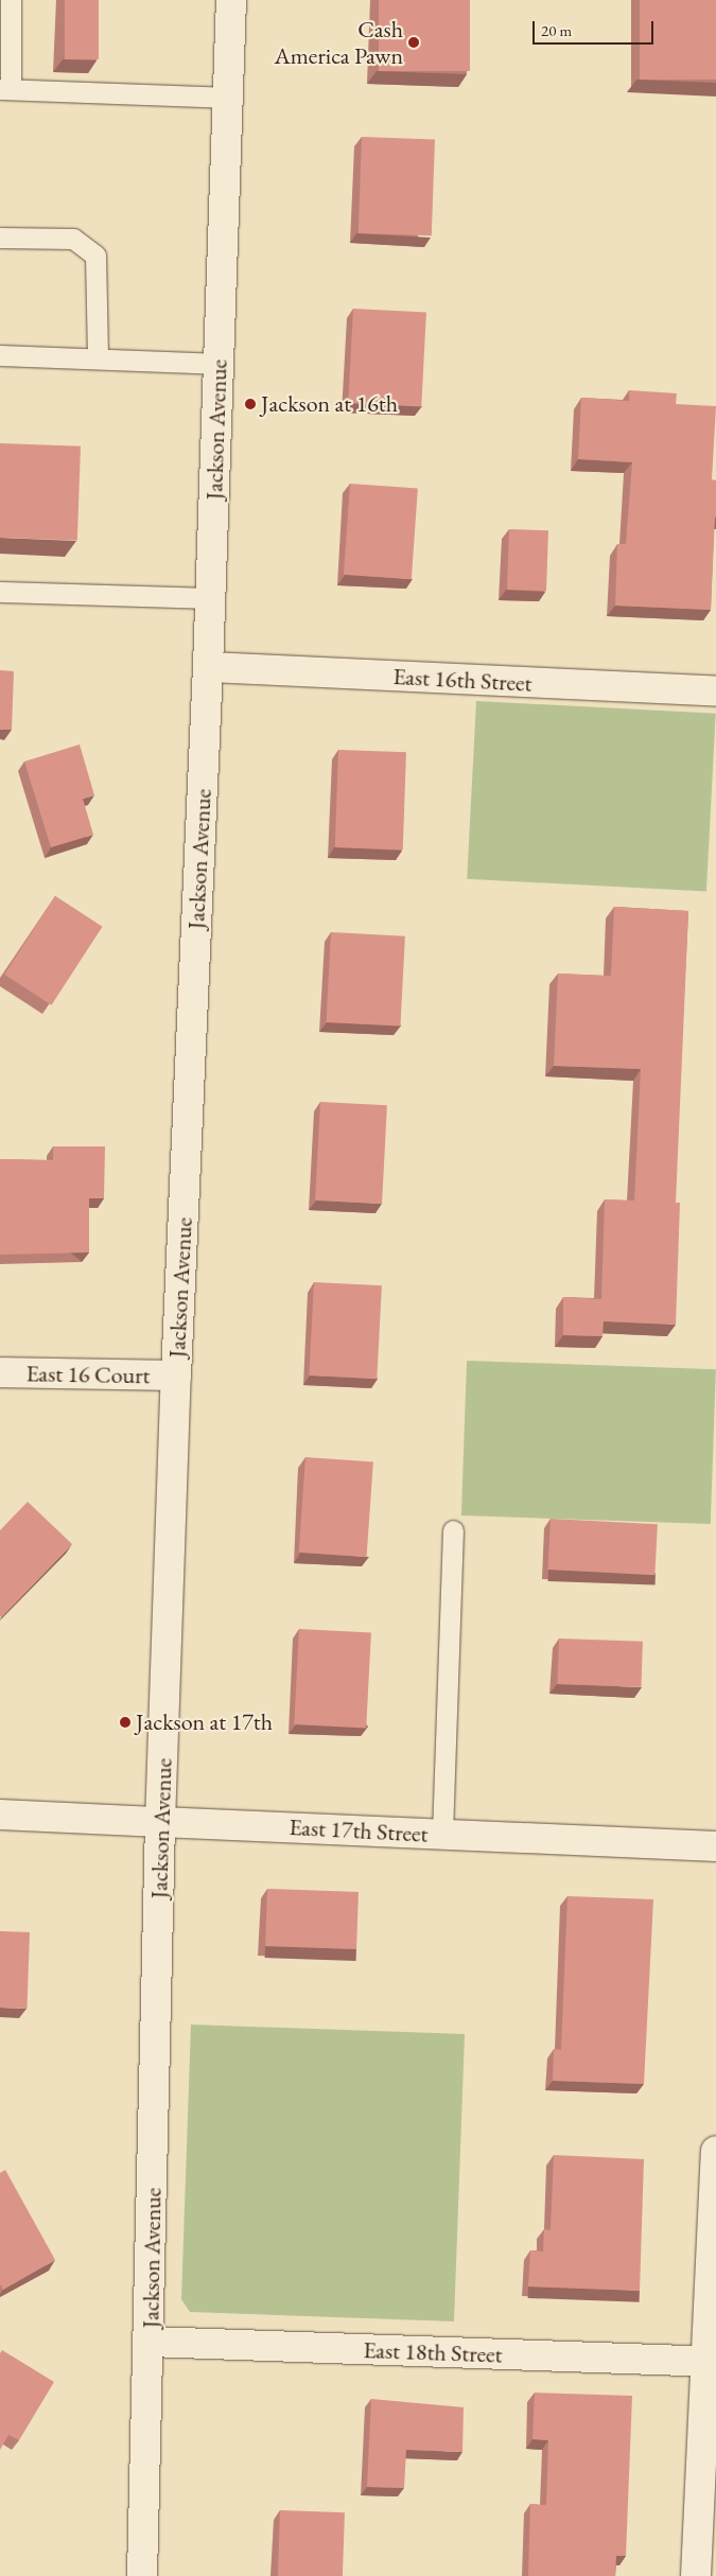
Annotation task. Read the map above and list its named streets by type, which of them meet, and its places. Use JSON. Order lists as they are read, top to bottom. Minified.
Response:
{"streets":{"street":["Jackson Avenue","East 16th Street","East 16 Court","East 17th Street","East 18th Street"]},"crossings":[["Jackson Avenue","East 16th Street"],["Jackson Avenue","East 16 Court"],["Jackson Avenue","East 17th Street"],["Jackson Avenue","East 18th Street"]],"places":["Cash America Pawn","Jackson at 16th","Jackson at 17th"],"scale_bar":"20 m"}
